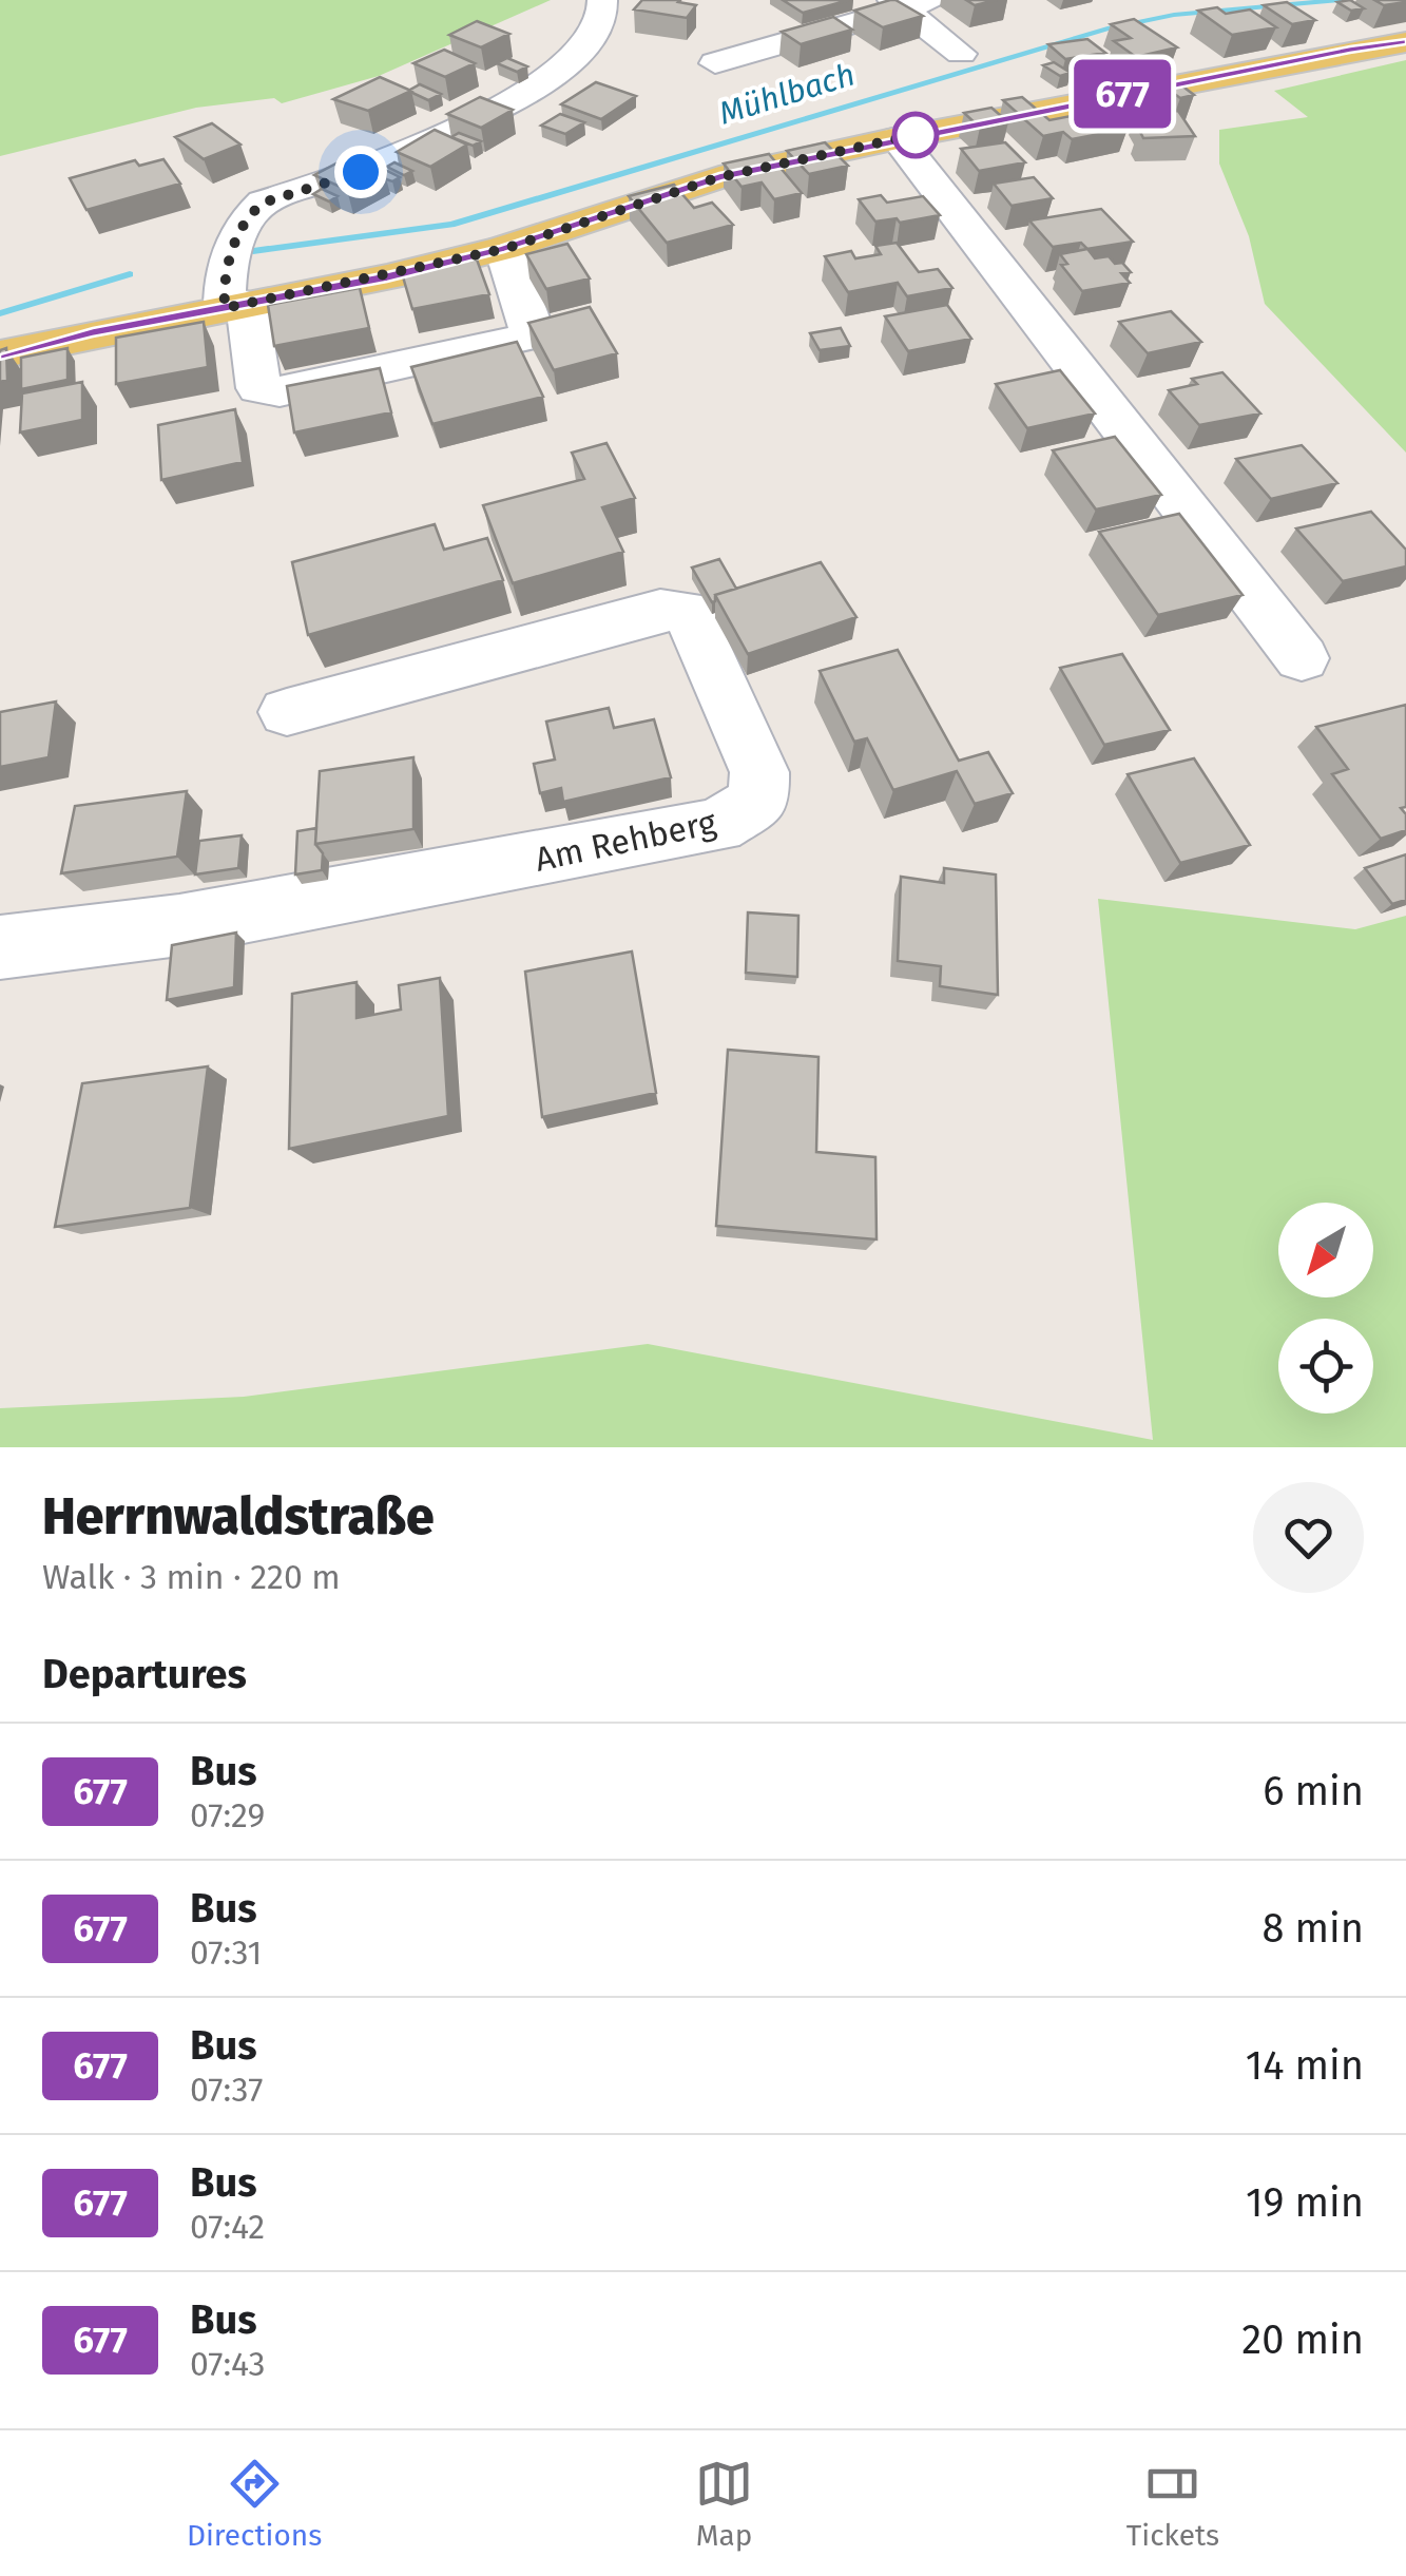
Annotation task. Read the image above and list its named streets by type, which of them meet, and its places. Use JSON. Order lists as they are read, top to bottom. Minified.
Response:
{"streets":{"street":["Am Rehberg"]},"water":["Mühlbach"],"lines":["bus line 677"],"north":"bottom left","page":{"on_map":"677","heading":[["Herrnwaldstraße","Walk · 3 min · 220 m"],"Departures"],"list":[{"mark":"677","name":"Bus","note":"07:29","value":"6 min"},{"mark":"677","name":"Bus","note":"07:31","value":"8 min"},{"mark":"677","name":"Bus","note":"07:37","value":"14 min"},{"mark":"677","name":"Bus","note":"07:42","value":"19 min"},{"mark":"677","name":"Bus","note":"07:43","value":"20 min"}],"tabs":["Directions","Map","Tickets"]}}
